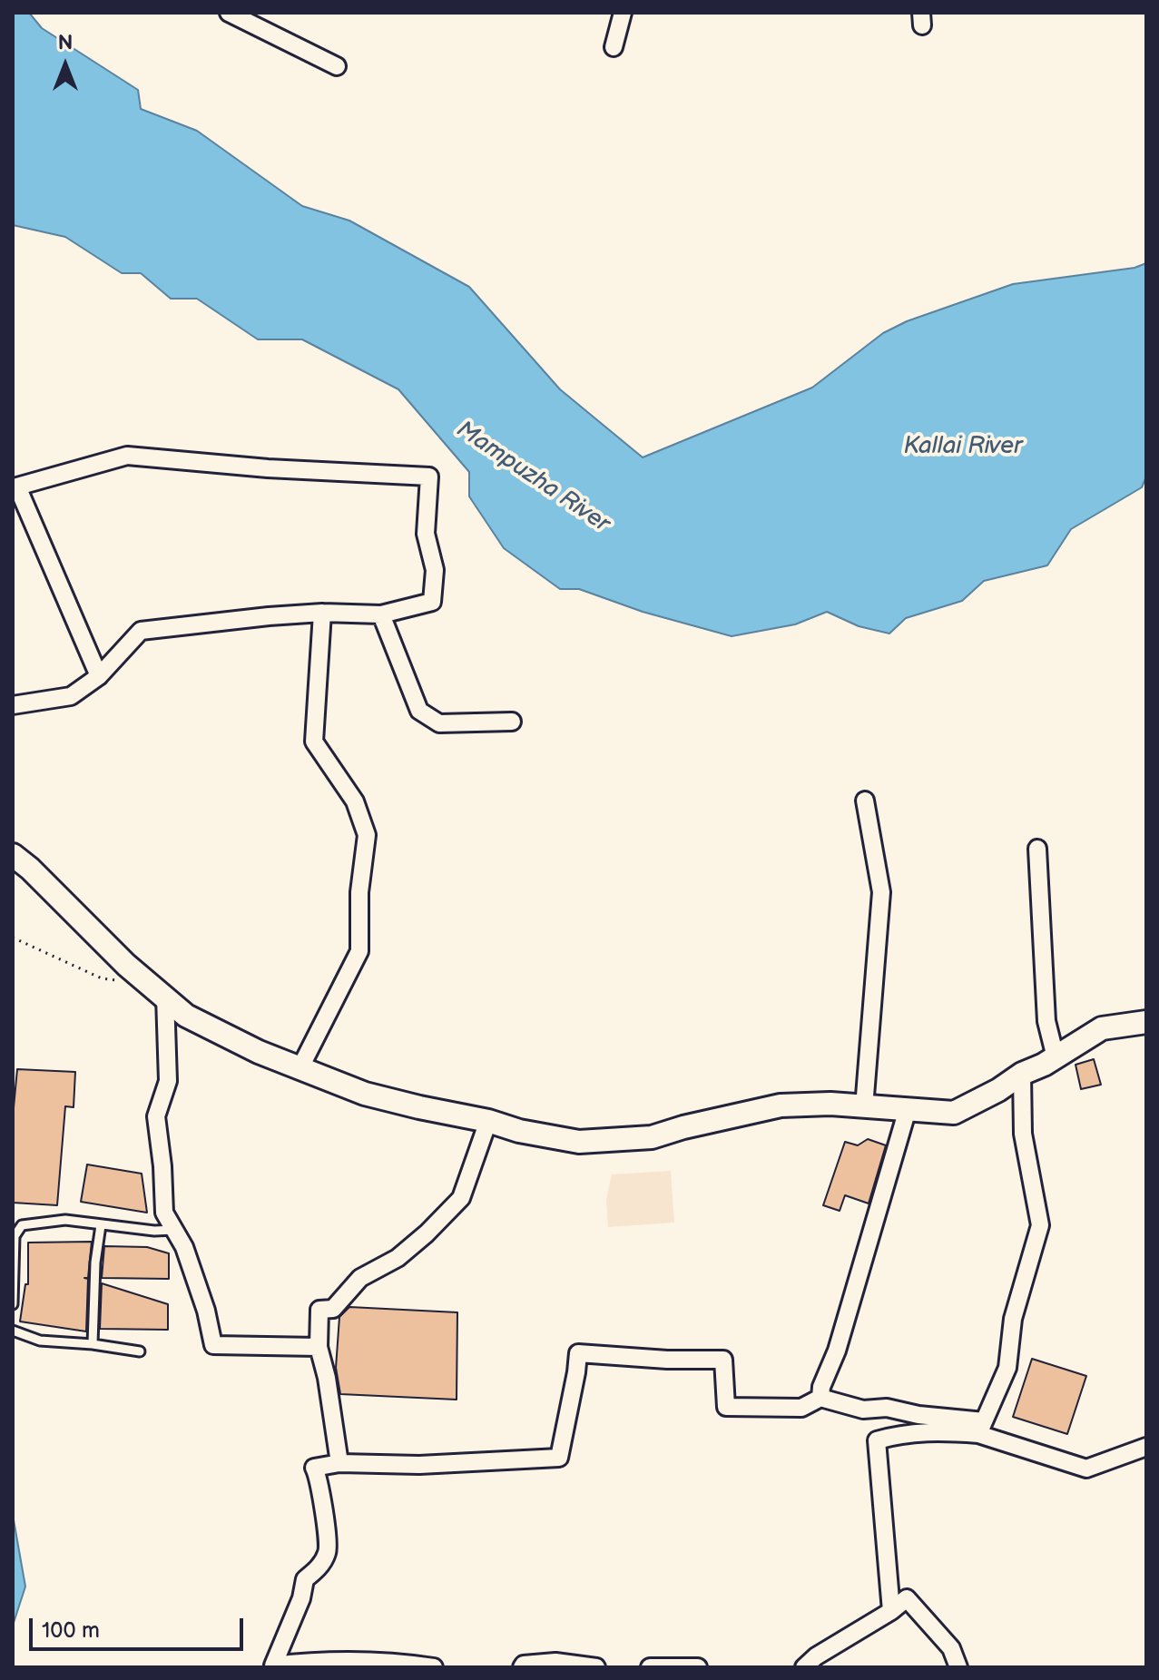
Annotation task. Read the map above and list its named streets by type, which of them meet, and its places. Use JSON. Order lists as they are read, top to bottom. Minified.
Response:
{"water":["Kallai River","Mampuzha River"],"scale_bar":"100 m","north":"top"}
